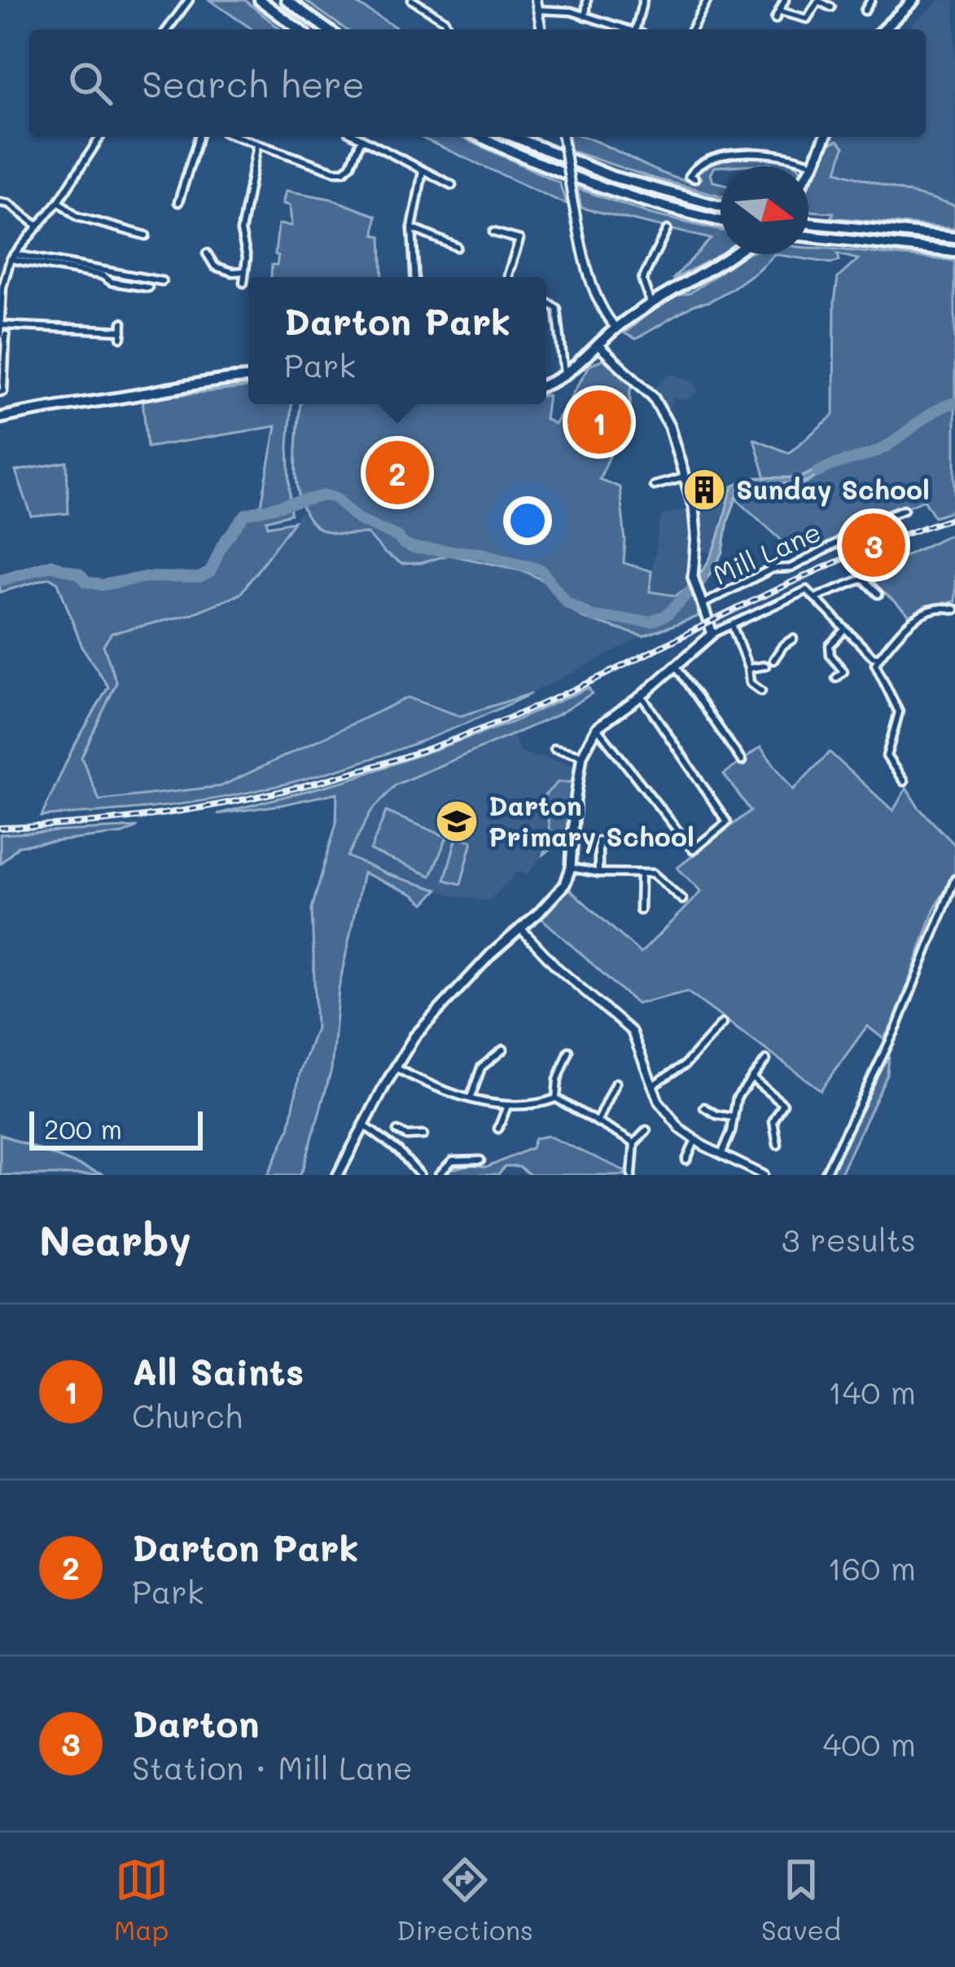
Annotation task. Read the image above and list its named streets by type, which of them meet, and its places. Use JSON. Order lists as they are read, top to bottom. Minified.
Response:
{"streets":{"street":["Mill Lane"]},"places":{"building":["Sunday School"],"school or university":["Darton Primary School"]},"scale_bar":"200 m","north":"right","page":{"search":"Search here","popup":["Darton Park","Park"],"pins":["1","2","3"],"scale":"200 m","heading":["Nearby","3 results"],"list":[{"mark":"1","name":"All Saints","note":"Church","value":"140 m"},{"mark":"2","name":"Darton Park","note":"Park","value":"160 m"},{"mark":"3","name":"Darton","note":"Station · Mill Lane","value":"400 m"}],"nav":["Map","Directions","Saved"]}}
